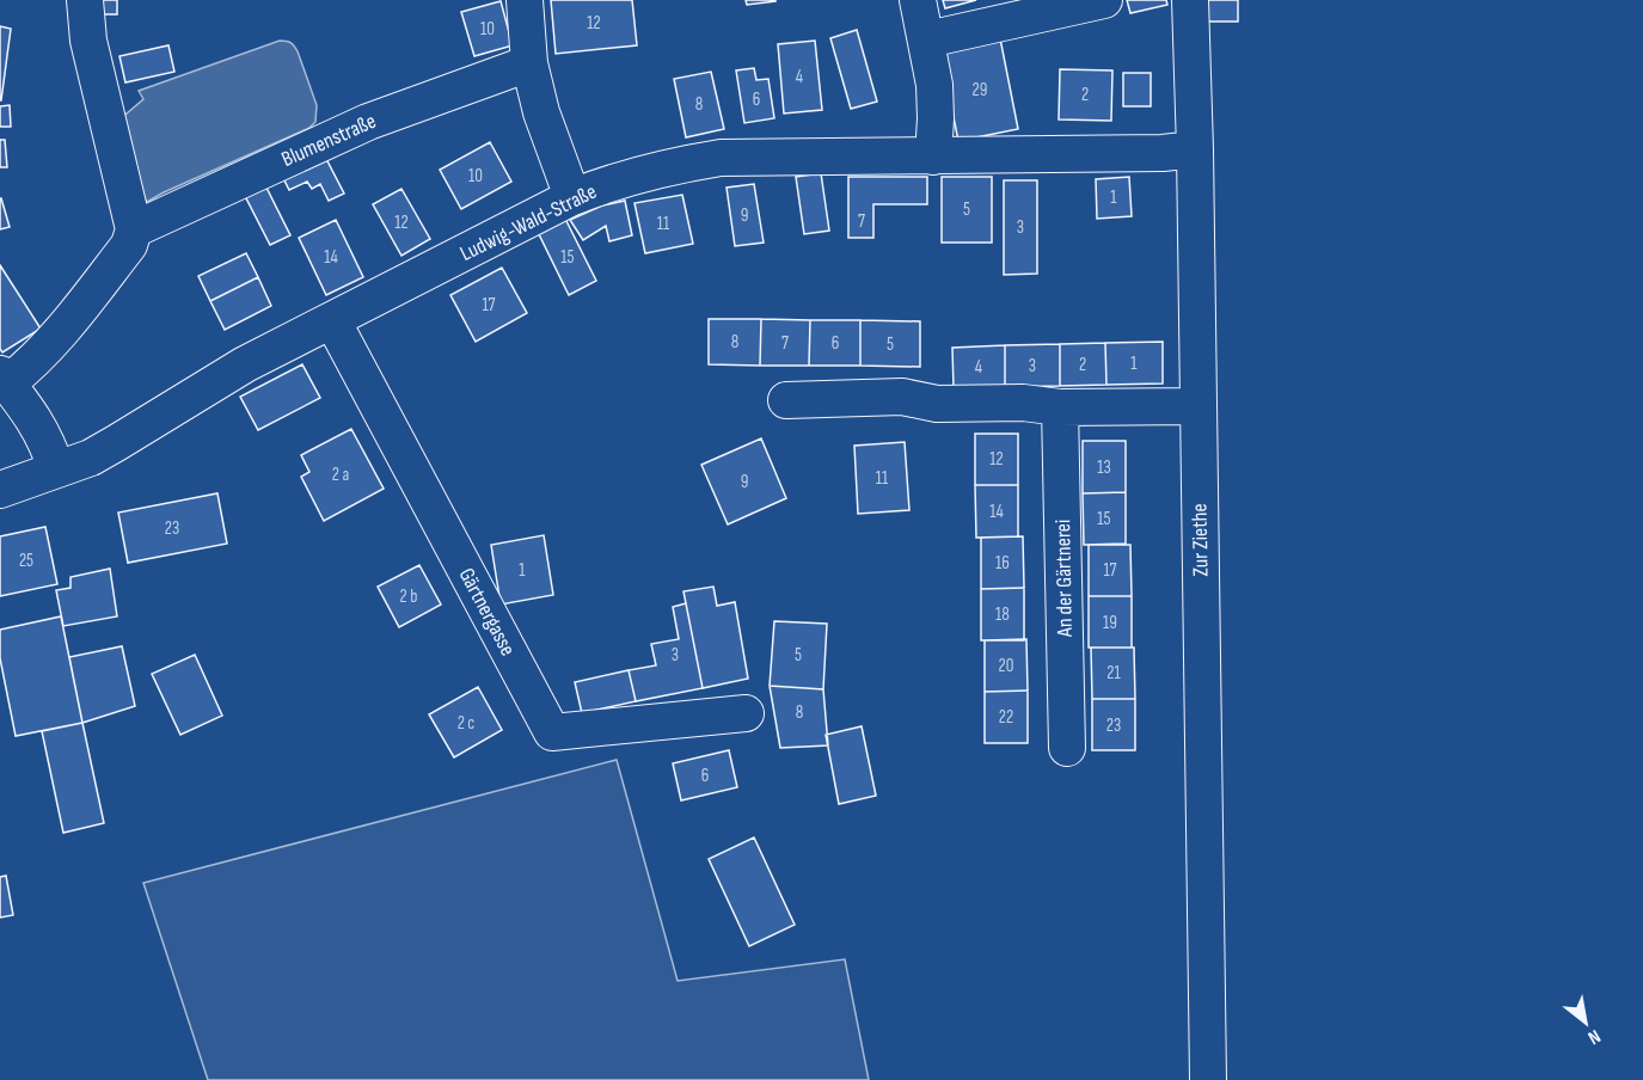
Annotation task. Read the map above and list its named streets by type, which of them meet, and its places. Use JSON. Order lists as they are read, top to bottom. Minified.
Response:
{"streets":{"street":["Blumenstraße","Ludwig-Wald-Straße","Zur Ziethe","An der Gärtnerei","Gärtnergasse"]},"crossings":[["Ludwig-Wald-Straße","Zur Ziethe"],["Ludwig-Wald-Straße","Gärtnergasse"]],"house_numbers":["12","10","4","29","2","6","8","10","1","5","9","7","12","11","3","14","15","17","8","7","6","5","1","2","3","4","12","13","2 a","11","9","14","15","23","25","16","1","17","2 b","18","19","3","5","20","21","8","22","2 c","23","6"],"north":"bottom right"}
